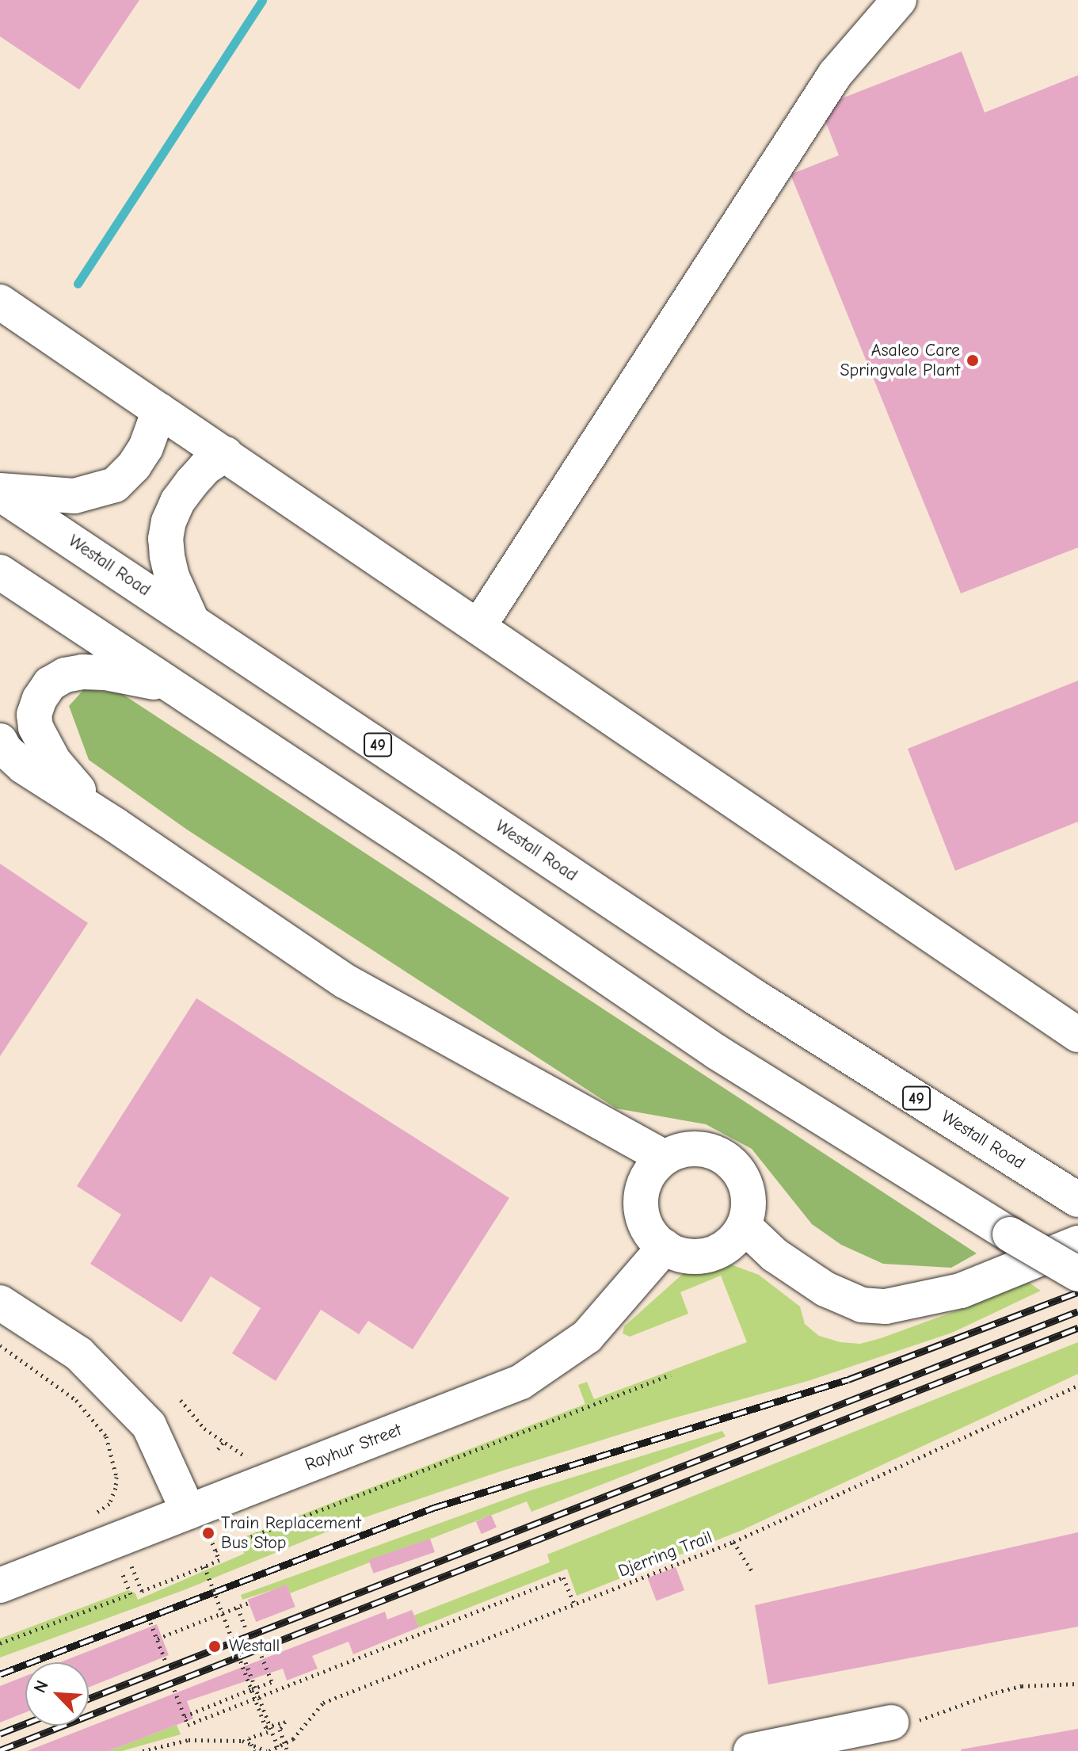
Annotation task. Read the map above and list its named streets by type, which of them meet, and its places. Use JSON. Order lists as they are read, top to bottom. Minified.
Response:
{"streets":{"main road":["Westall Road","49","Rayhur Street"],"path":["Djerring Trail"]},"places":["Asaleo Care Springvale Plant","Train Replacement Bus Stop","Westall"],"north":"top left"}
